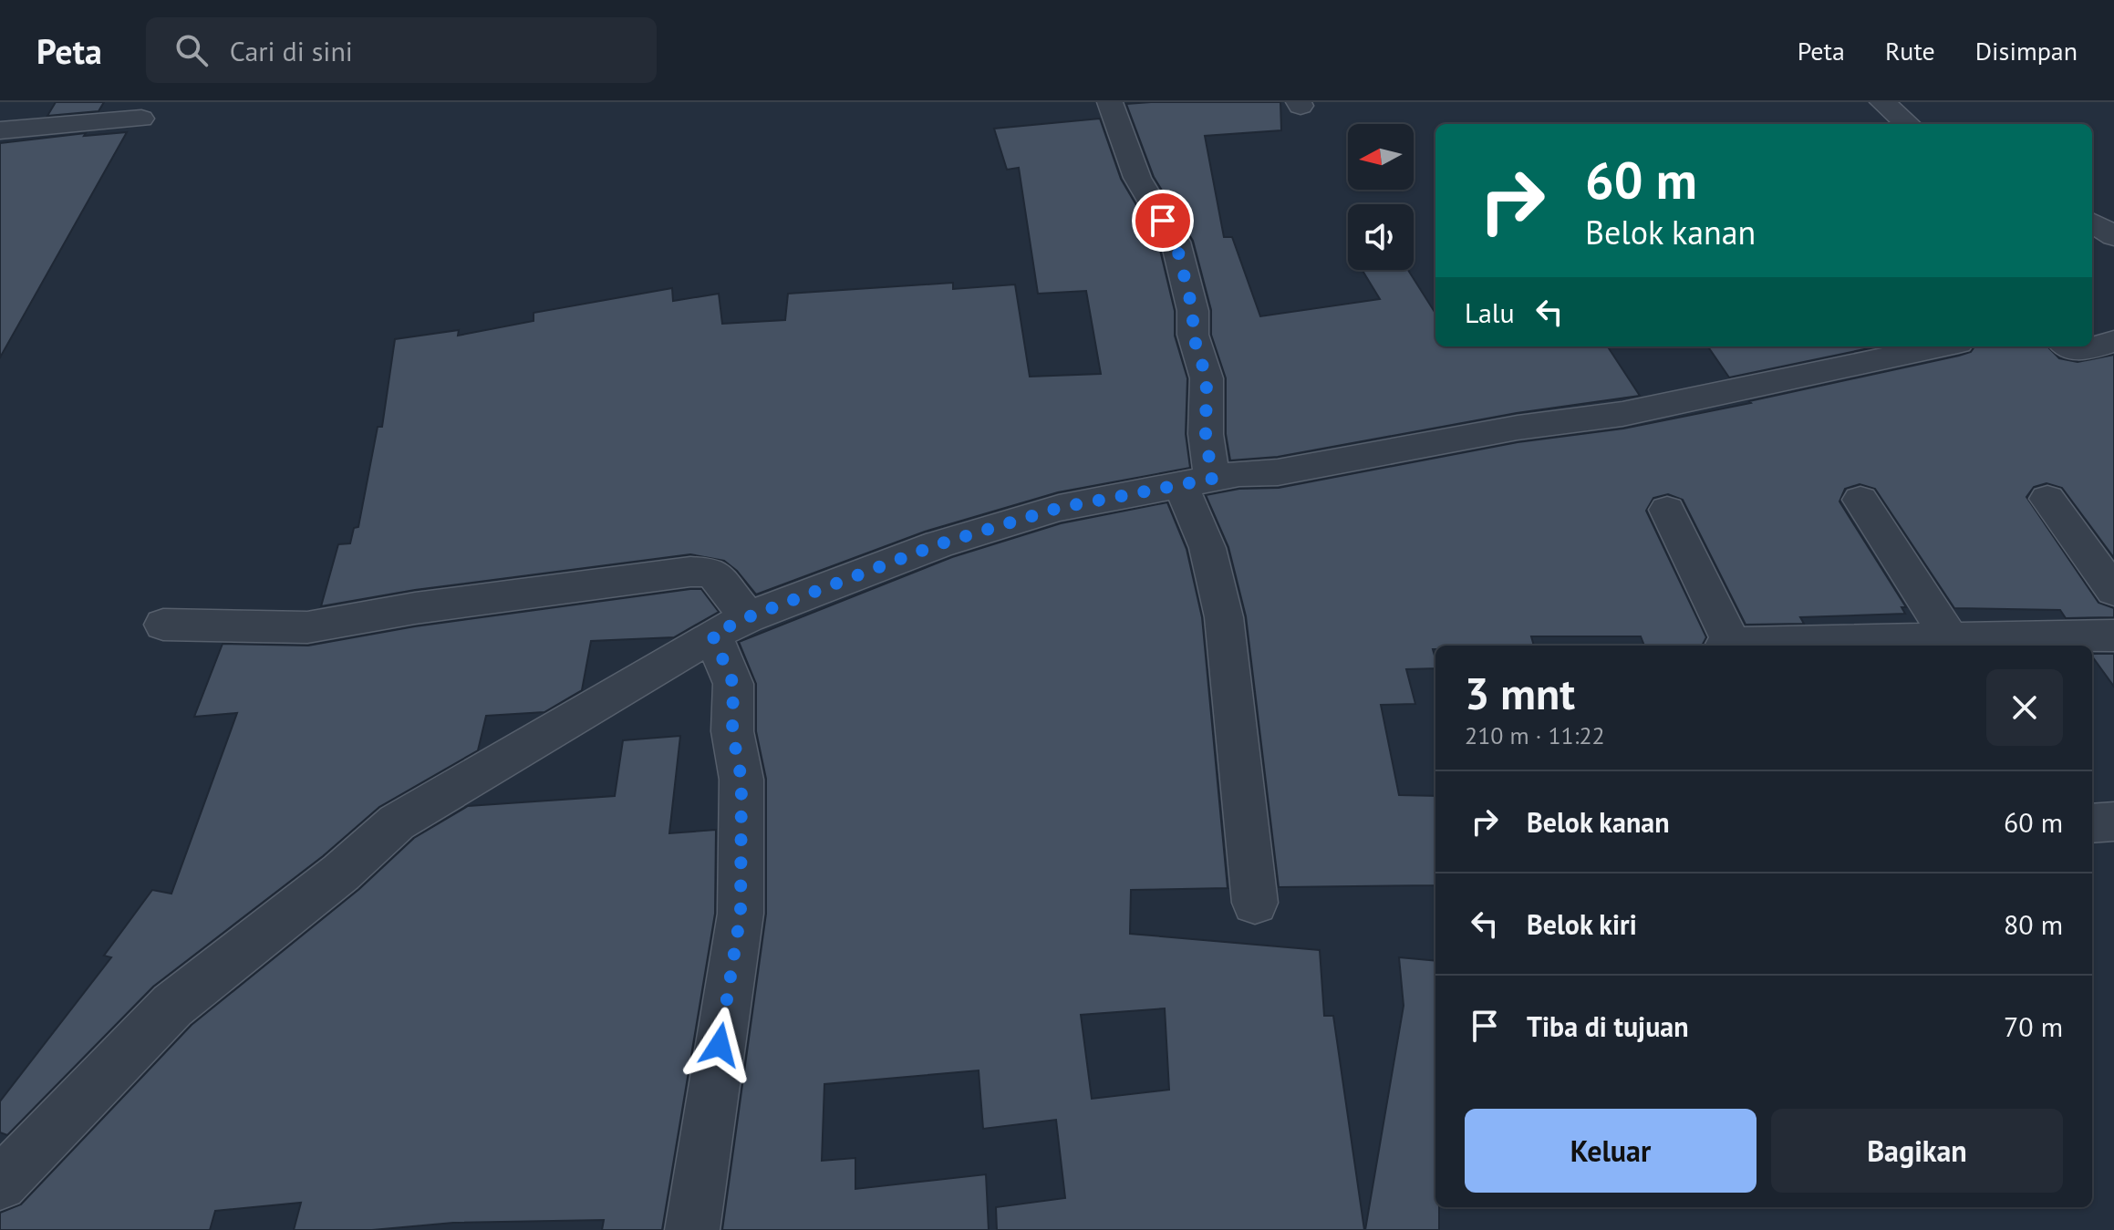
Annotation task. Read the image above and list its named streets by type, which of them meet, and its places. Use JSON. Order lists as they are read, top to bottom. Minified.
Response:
{"north":"left","page":{"header":"Peta","search":"Cari di sini","nav":["Peta","Rute","Disimpan"],"turn":["60 m","Belok kanan"],"then":"Lalu","heading":["3 mnt","210 m · 11:22"],"list":[{"name":"Belok kanan","value":"60 m"},{"name":"Belok kiri","value":"80 m"},{"name":"Tiba di tujuan","value":"70 m"}],"buttons":["Keluar","Bagikan"]}}
